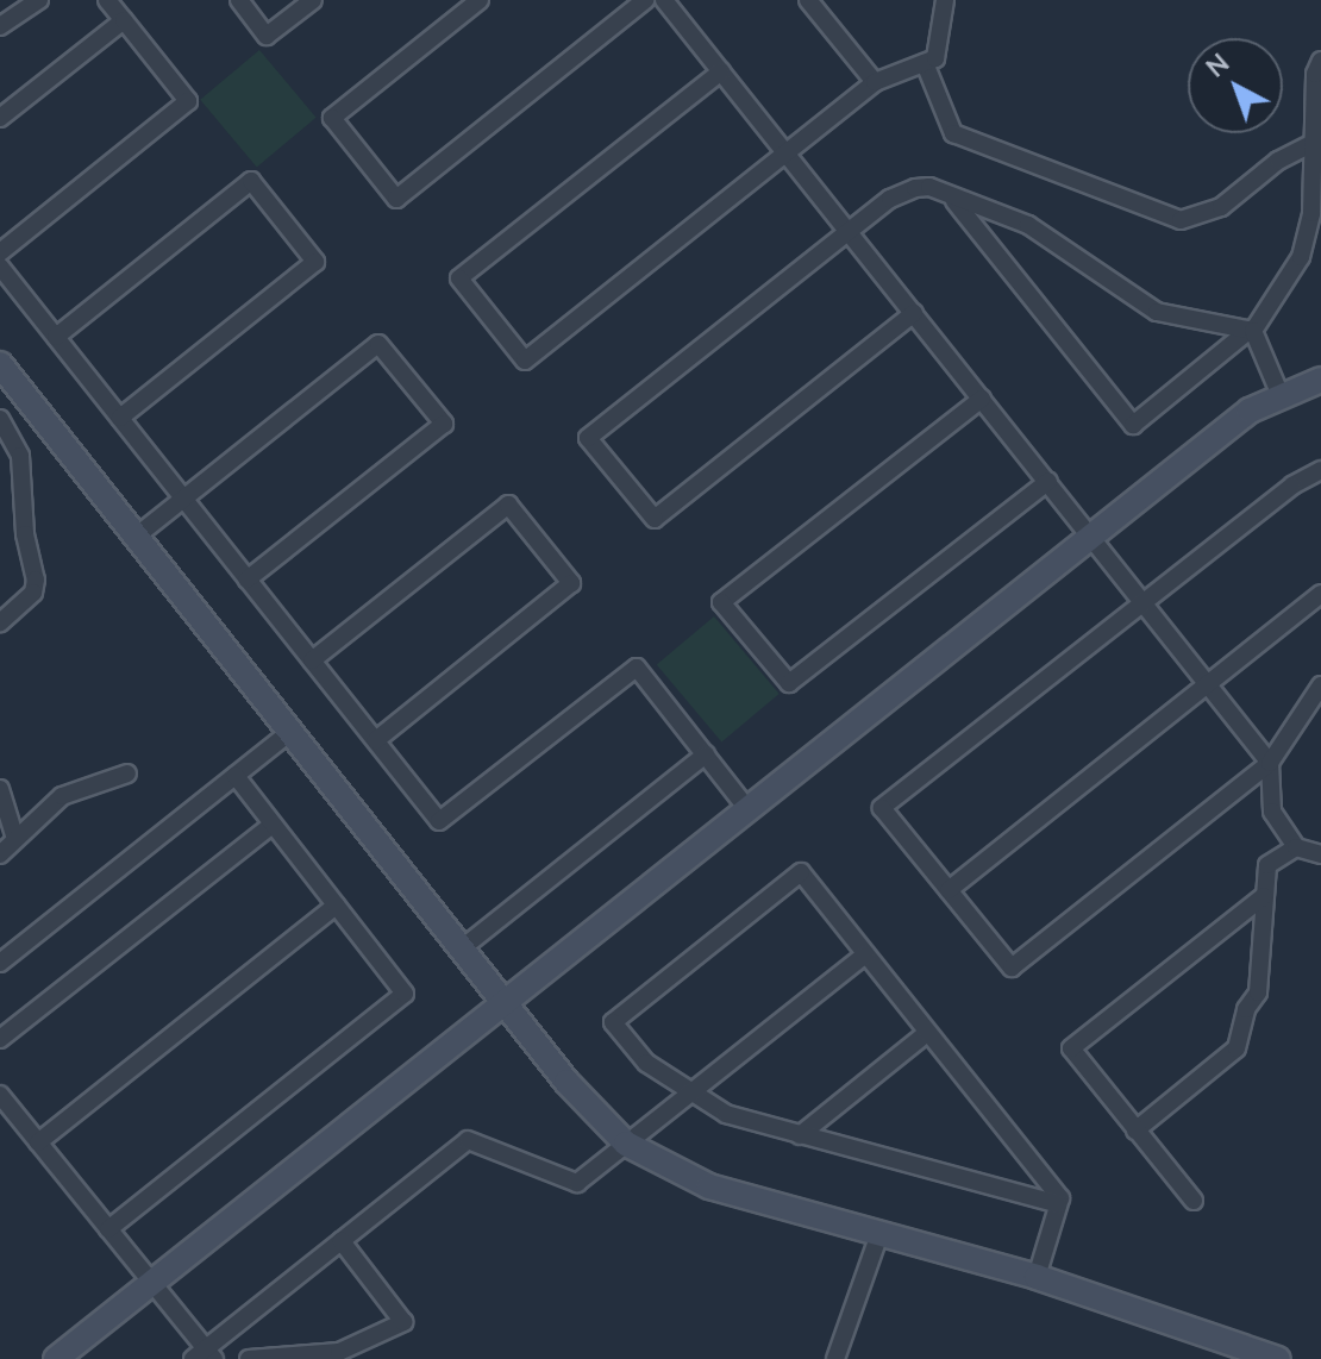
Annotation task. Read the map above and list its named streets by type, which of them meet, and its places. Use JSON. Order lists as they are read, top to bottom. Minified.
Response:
{"north":"top left"}
